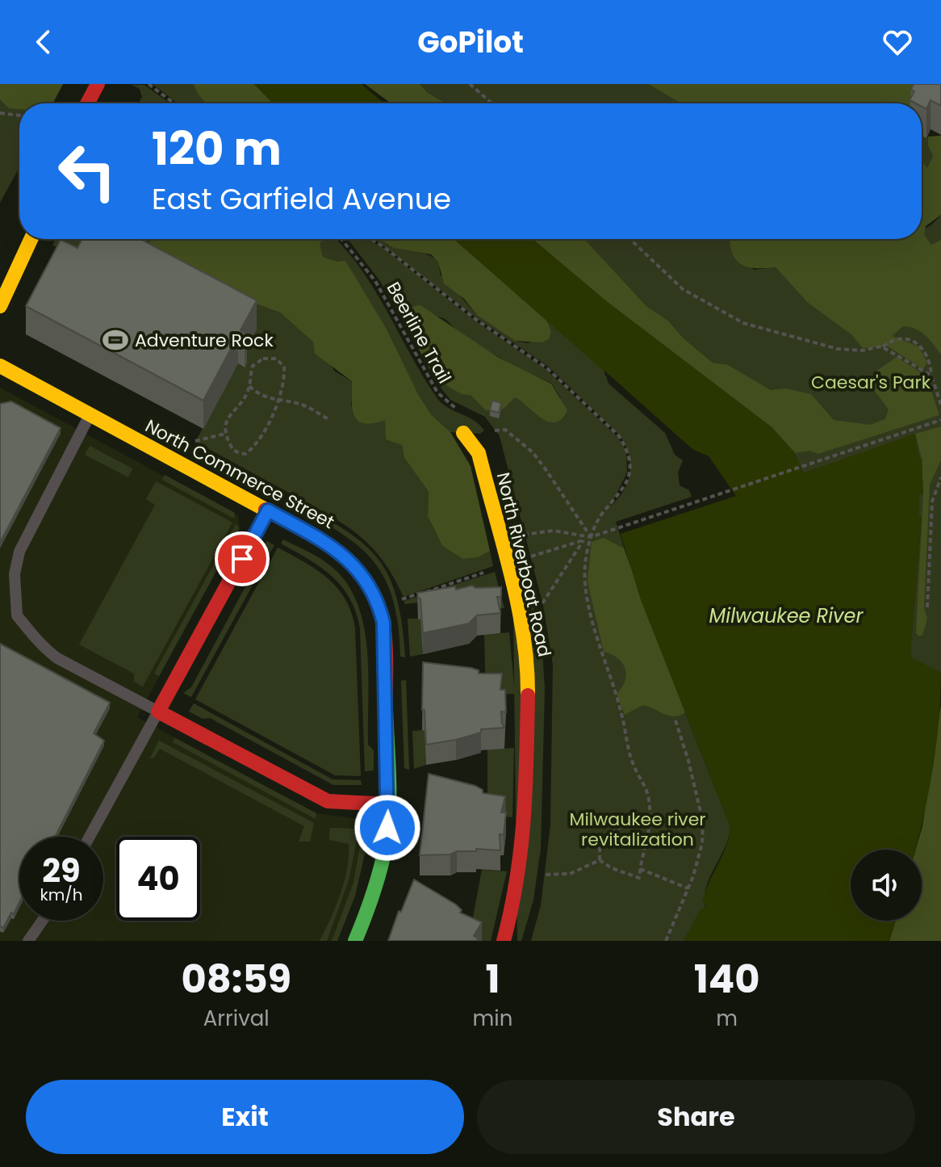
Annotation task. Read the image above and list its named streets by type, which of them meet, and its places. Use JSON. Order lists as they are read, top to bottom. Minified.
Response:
{"streets":{"street":["North Commerce Street","North Riverboat Road"],"path":["Beerline Trail"]},"water":["Milwaukee River"],"parks":["Caesar's Park","Milwaukee river revitalization"],"places":{"sports":["Adventure Rock"]},"page":{"header":"GoPilot","turn":["120 m","East Garfield Avenue"],"speed":"29 km/h","limit":"40","eta":["08:59","Arrival","1","min","140","m"],"buttons":["Exit","Share"]}}
